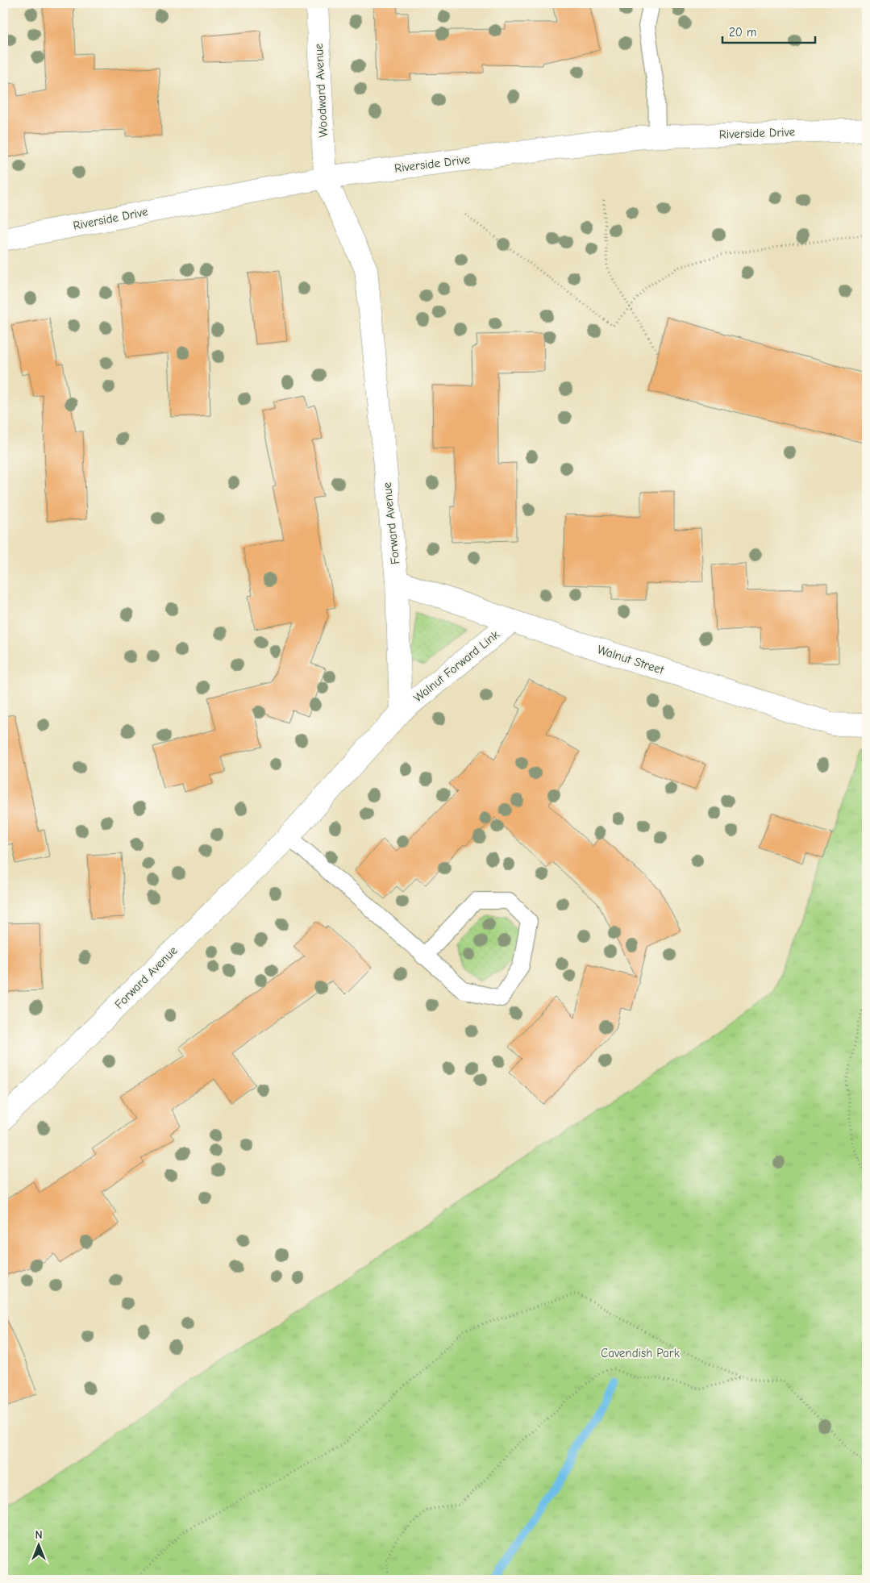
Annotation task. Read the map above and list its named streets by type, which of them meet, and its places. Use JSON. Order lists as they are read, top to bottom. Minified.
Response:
{"streets":{"street":["Woodward Avenue","Riverside Drive","Forward Avenue","Walnut Street","Walnut Forward Link"]},"crossings":[["Woodward Avenue","Riverside Drive"],["Woodward Avenue","Forward Avenue"],["Riverside Drive","Forward Avenue"],["Forward Avenue","Walnut Street"],["Forward Avenue","Walnut Forward Link"],["Walnut Street","Walnut Forward Link"]],"parks":["Cavendish Park"],"scale_bar":"20 m","north":"top"}
